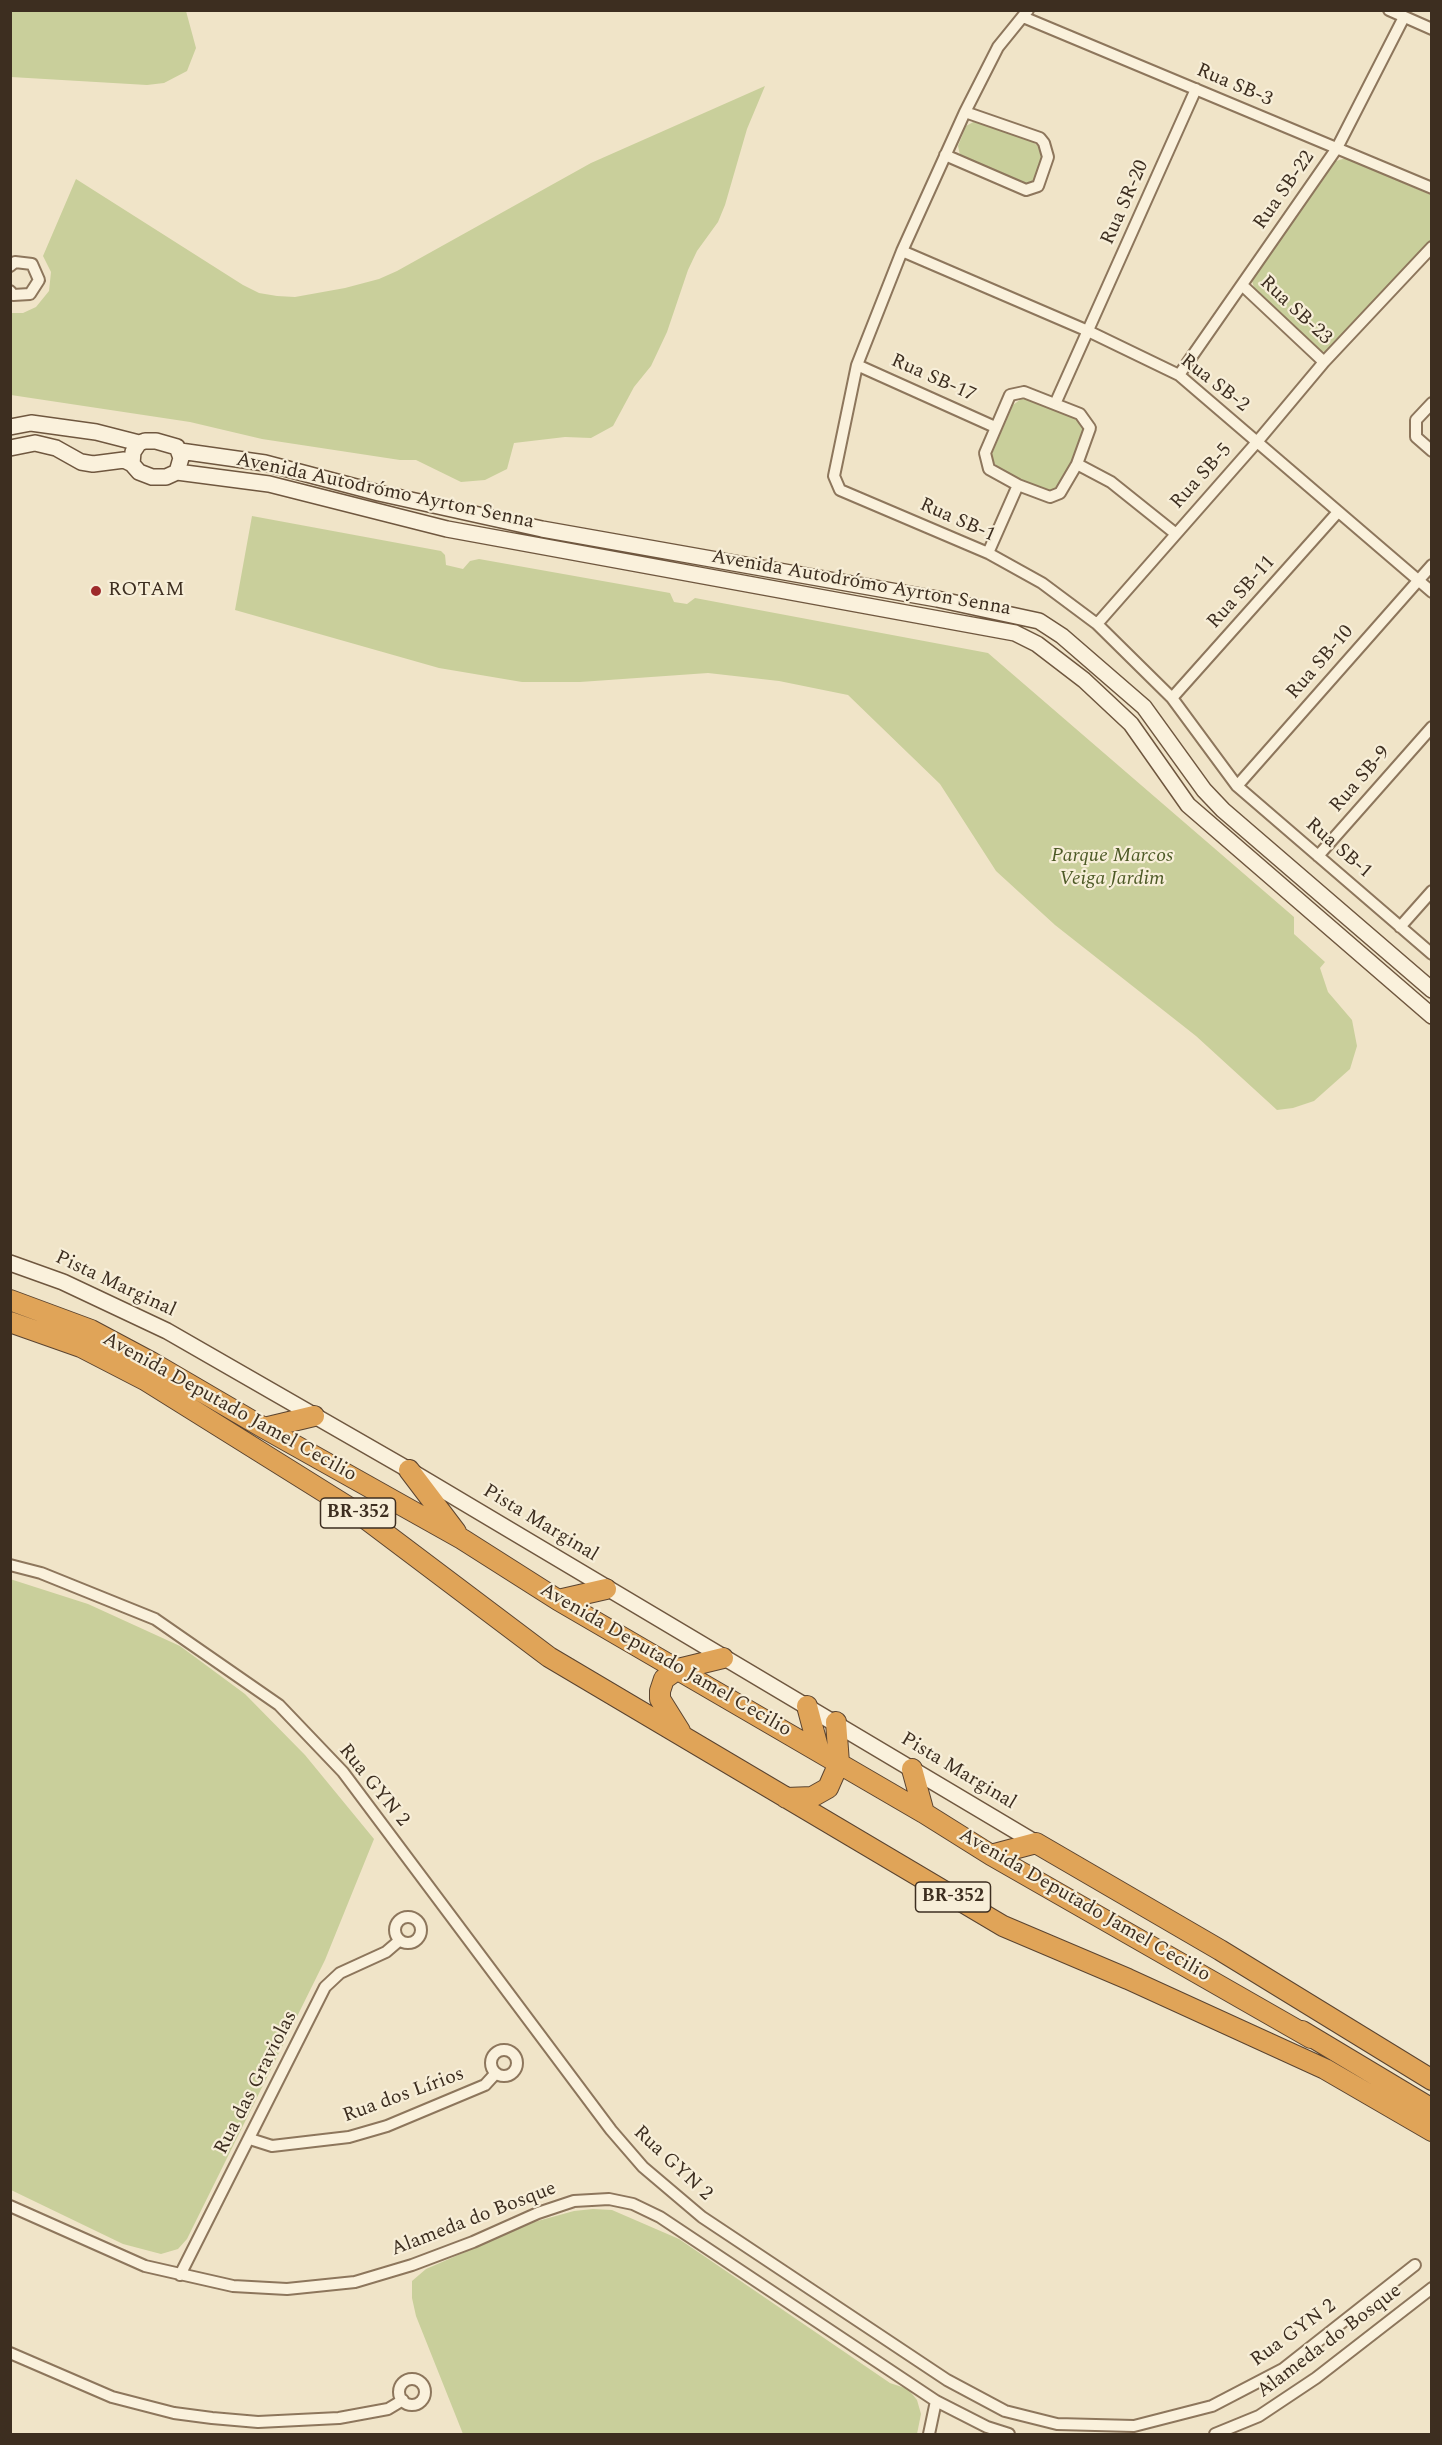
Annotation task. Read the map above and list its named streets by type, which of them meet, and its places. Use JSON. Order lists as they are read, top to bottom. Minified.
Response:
{"streets":{"highway":["Avenida Deputado Jamel Cecilio","BR-352"],"street":["Rua SB-3","Rua SB-22","Rua SR-20","Rua SB-23","Rua SB-17","Rua SB-2","Rua SB-5","Avenida Autodrómo Ayrton Senna","Rua SB-1","Rua SB-11","Rua SB-10","Rua SB-9","Pista Marginal","Rua GYN 2","Rua das Graviolas","Rua dos Lírios","Alameda do Bosque"]},"crossings":[["Rua SB-3","Rua SB-22"],["Rua SB-3","Rua SR-20"],["Rua SB-3","Rua SB-1"],["Rua SB-22","Rua SB-23"],["Rua SB-22","Rua SB-2"],["Rua SR-20","Rua SB-17"],["Rua SR-20","Rua SB-2"],["Rua SB-23","Rua SB-5"],["Rua SB-17","Rua SB-1"],["Rua SB-2","Rua SB-5"],["Rua SB-2","Rua SB-1"],["Rua SB-2","Rua SB-11"],["Rua SB-2","Rua SB-10"],["Rua SB-5","Rua SB-1"],["Rua SB-1","Rua SB-11"],["Rua SB-1","Rua SB-10"],["Rua SB-1","Rua SB-9"],["Avenida Deputado Jamel Cecilio","BR-352"],["Rua das Graviolas","Rua dos Lírios"],["Rua das Graviolas","Alameda do Bosque"]],"parks":["Parque Marcos Veiga Jardim"],"places":["ROTAM"]}
